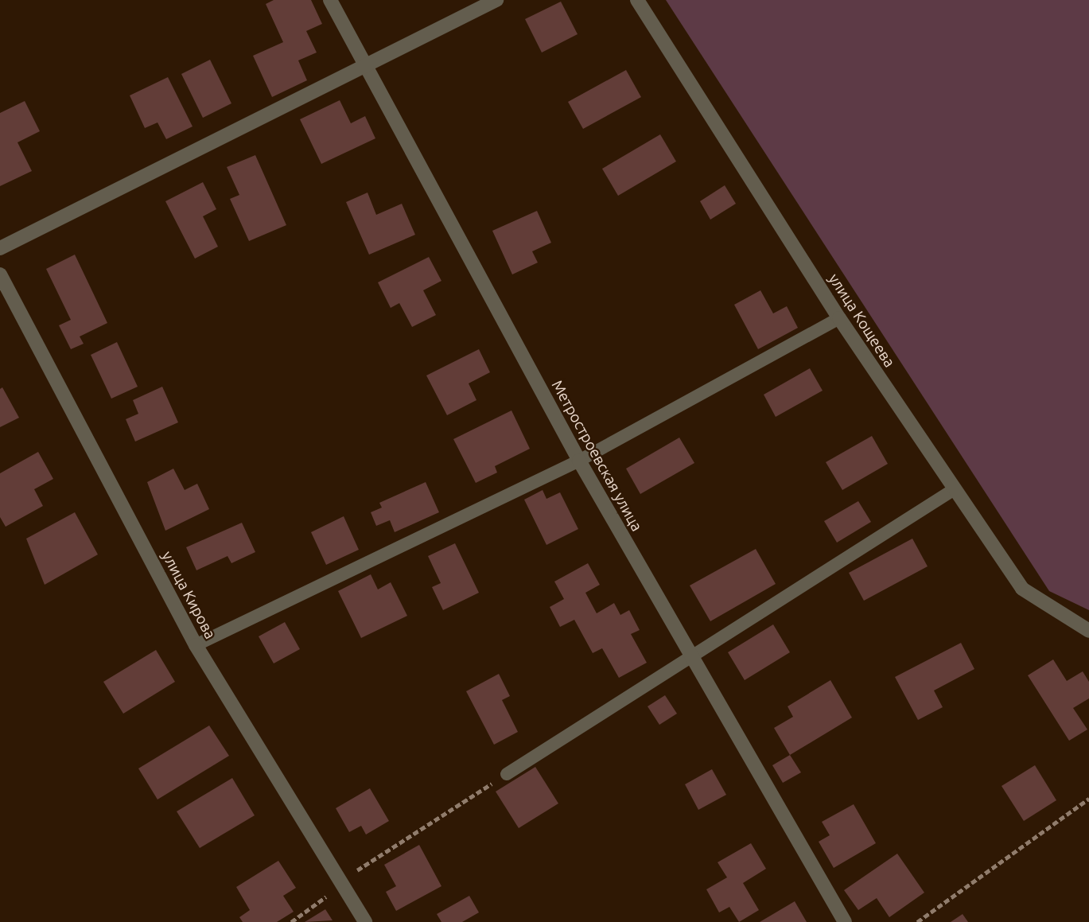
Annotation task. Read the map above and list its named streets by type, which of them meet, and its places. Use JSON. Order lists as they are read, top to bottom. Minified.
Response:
{"streets":{"street":["улица Кощеева","Метростроевская улица","улица Кирова"]}}
